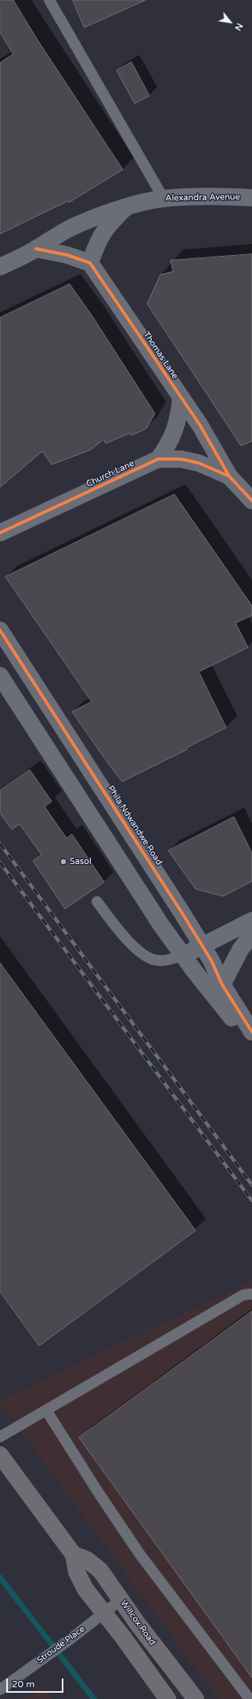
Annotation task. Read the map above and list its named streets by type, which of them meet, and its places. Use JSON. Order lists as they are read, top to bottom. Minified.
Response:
{"streets":{"main road":["Willcox Road"],"street":["Alexandra Avenue","Thomas Lane","Church Lane","Phila Ndwandwe Road"],"lane":["Stroude Place"]},"crossings":[["Thomas Lane","Church Lane"],["Willcox Road","Stroude Place"]],"places":["Sasol"],"scale_bar":"20 m","north":"bottom right"}
